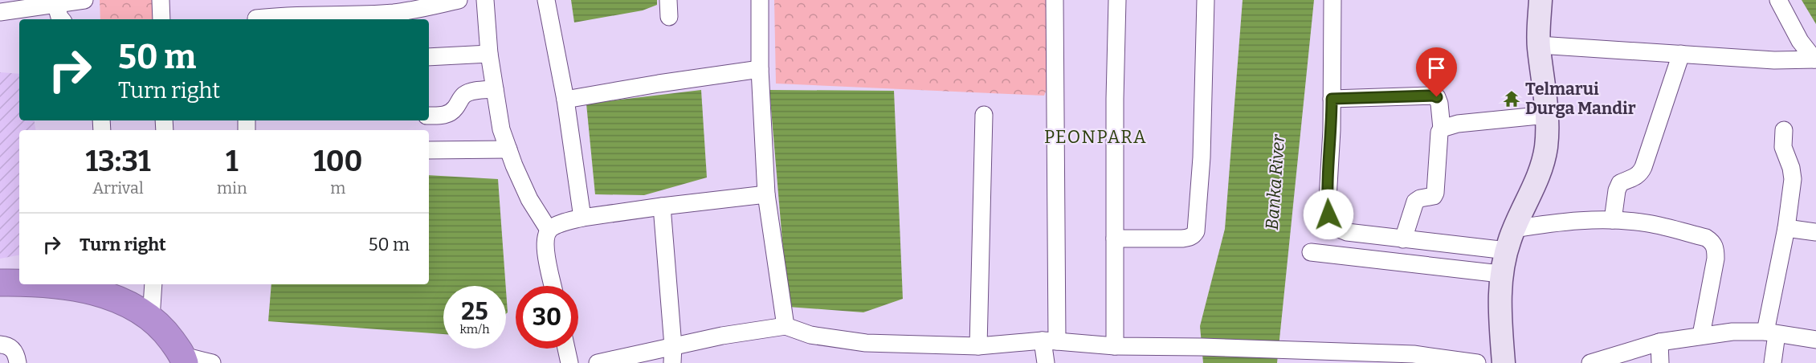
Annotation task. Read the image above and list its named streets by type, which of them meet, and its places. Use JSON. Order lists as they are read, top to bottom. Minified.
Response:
{"districts":["PEONPARA"],"water":["Banka River"],"places":{"temple":["Telmarui Durga Mandir"]},"page":{"turn":["50 m","Turn right"],"eta":["13:31","Arrival","1","min","100","m"],"list":[{"name":"Turn right","value":"50 m"}],"speed":"25 km/h","limit":"30"}}
